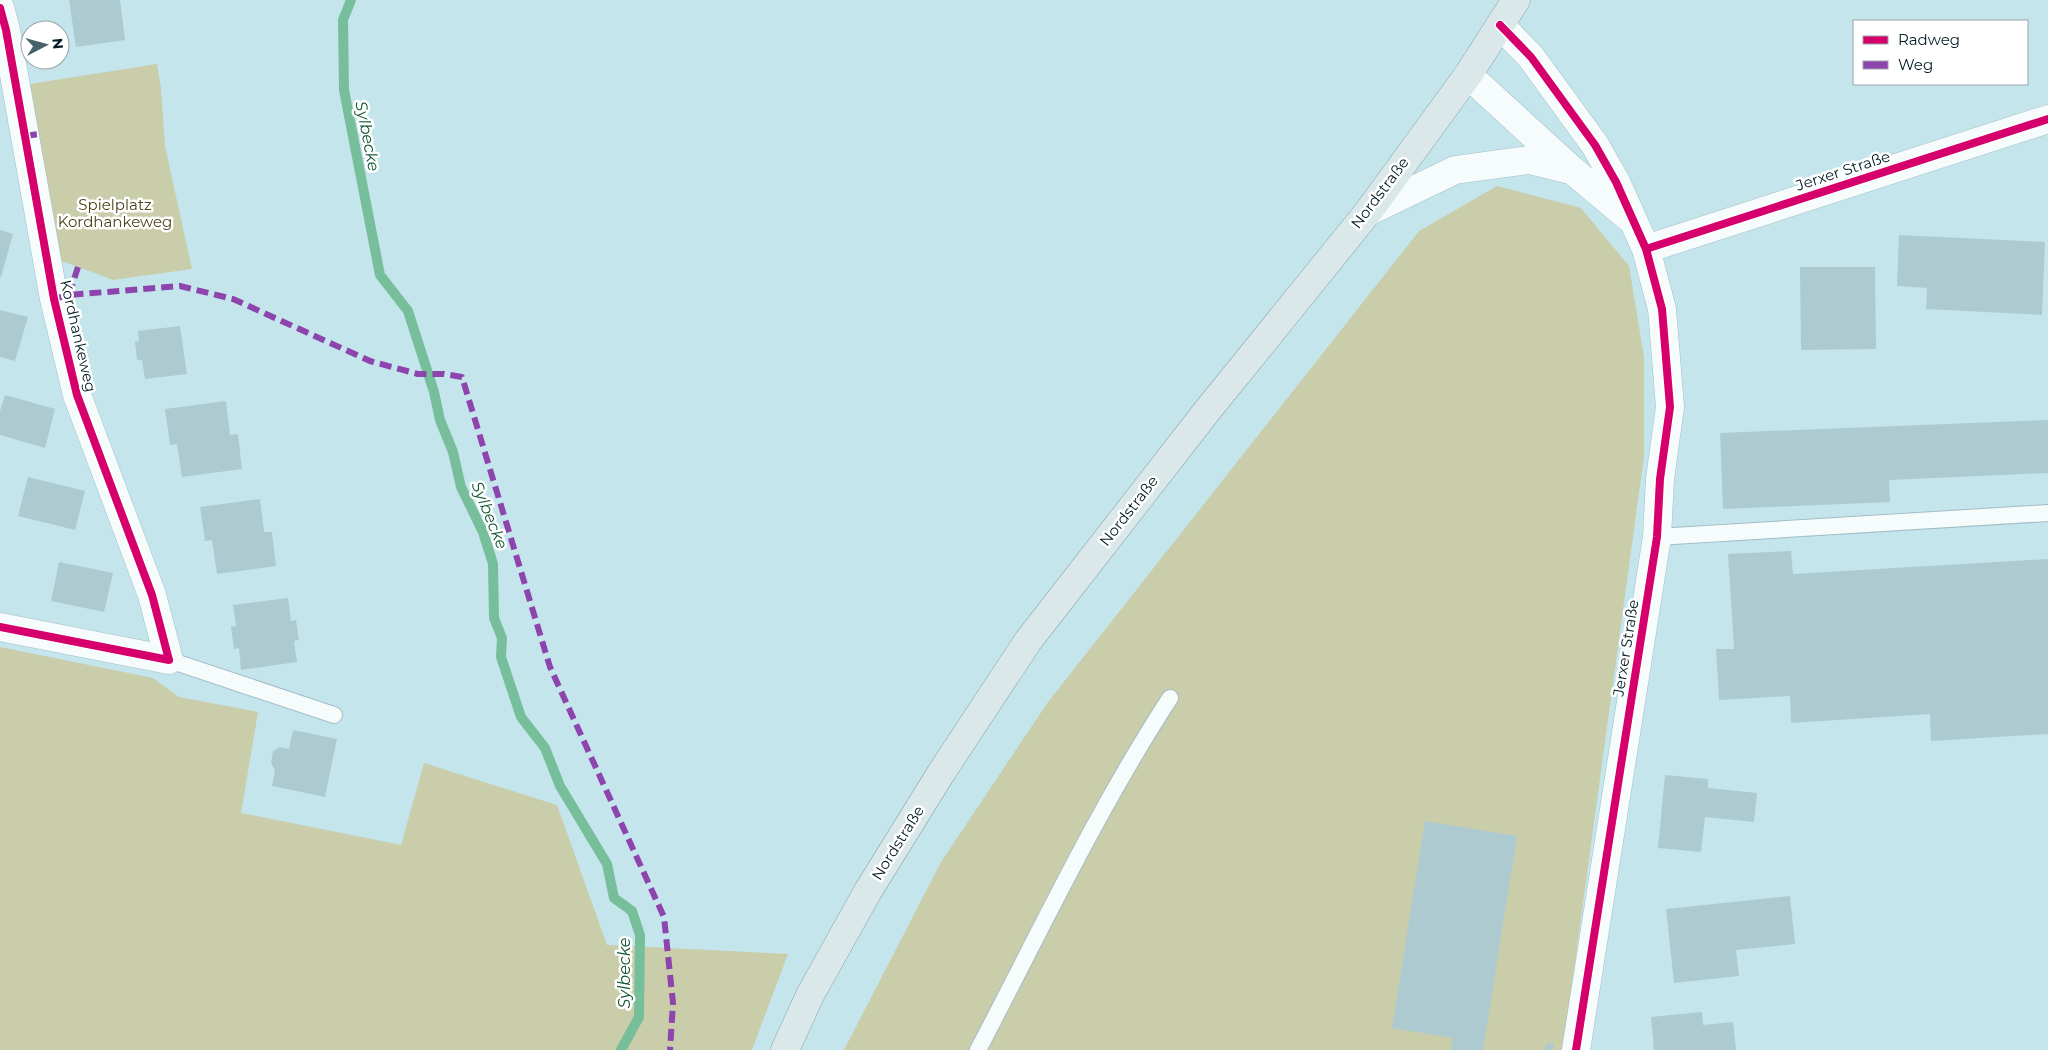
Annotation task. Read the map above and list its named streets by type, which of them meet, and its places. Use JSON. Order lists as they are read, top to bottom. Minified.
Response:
{"streets":{"main road":["Nordstraße"],"street":["Jerxer Straße","Kordhankeweg"]},"crossings":[["Jerxer Straße","Nordstraße"]],"water":["Sylbecke"],"parks":["Spielplatz Kordhankeweg"],"legend":["Radweg","Weg"],"north":"right"}
